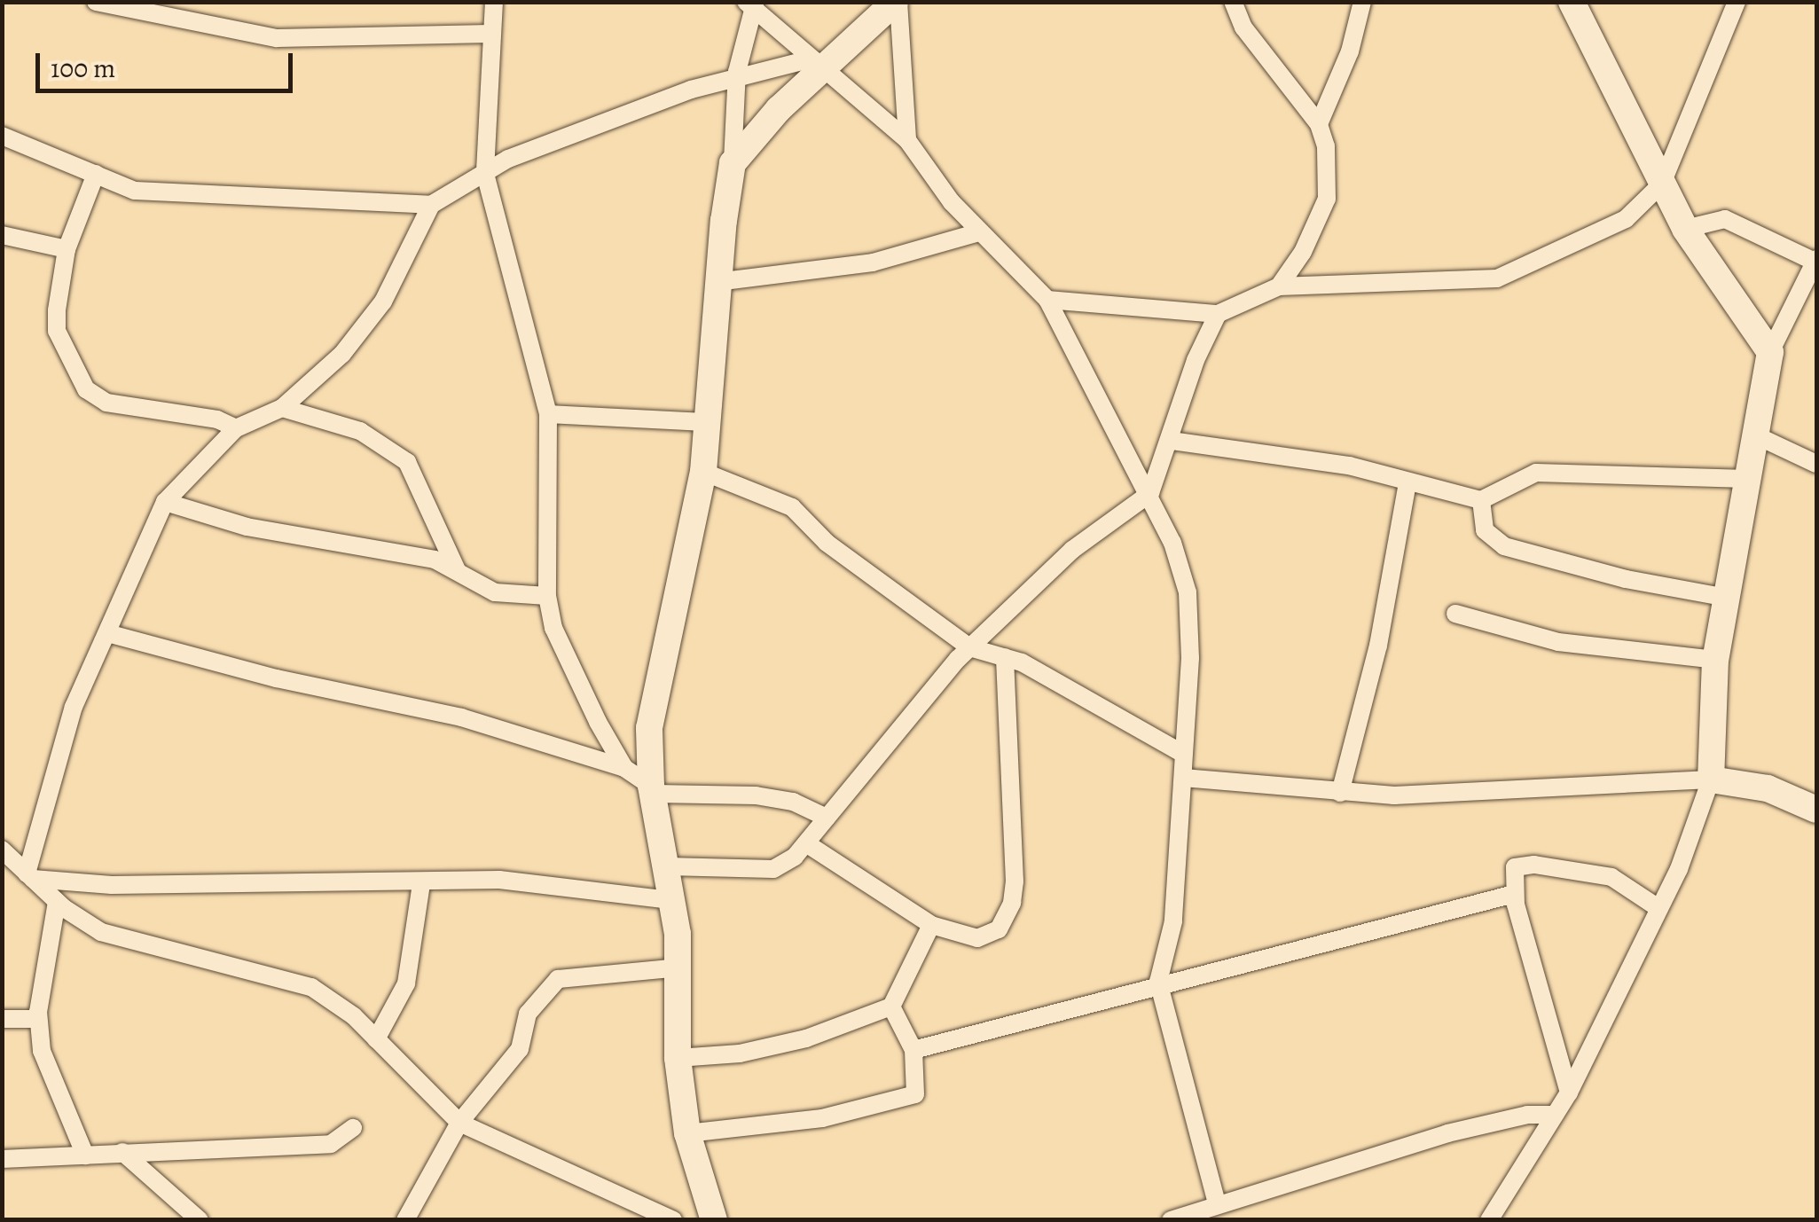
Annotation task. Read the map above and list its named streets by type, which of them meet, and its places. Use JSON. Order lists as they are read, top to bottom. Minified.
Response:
{"scale_bar":"100 m"}
